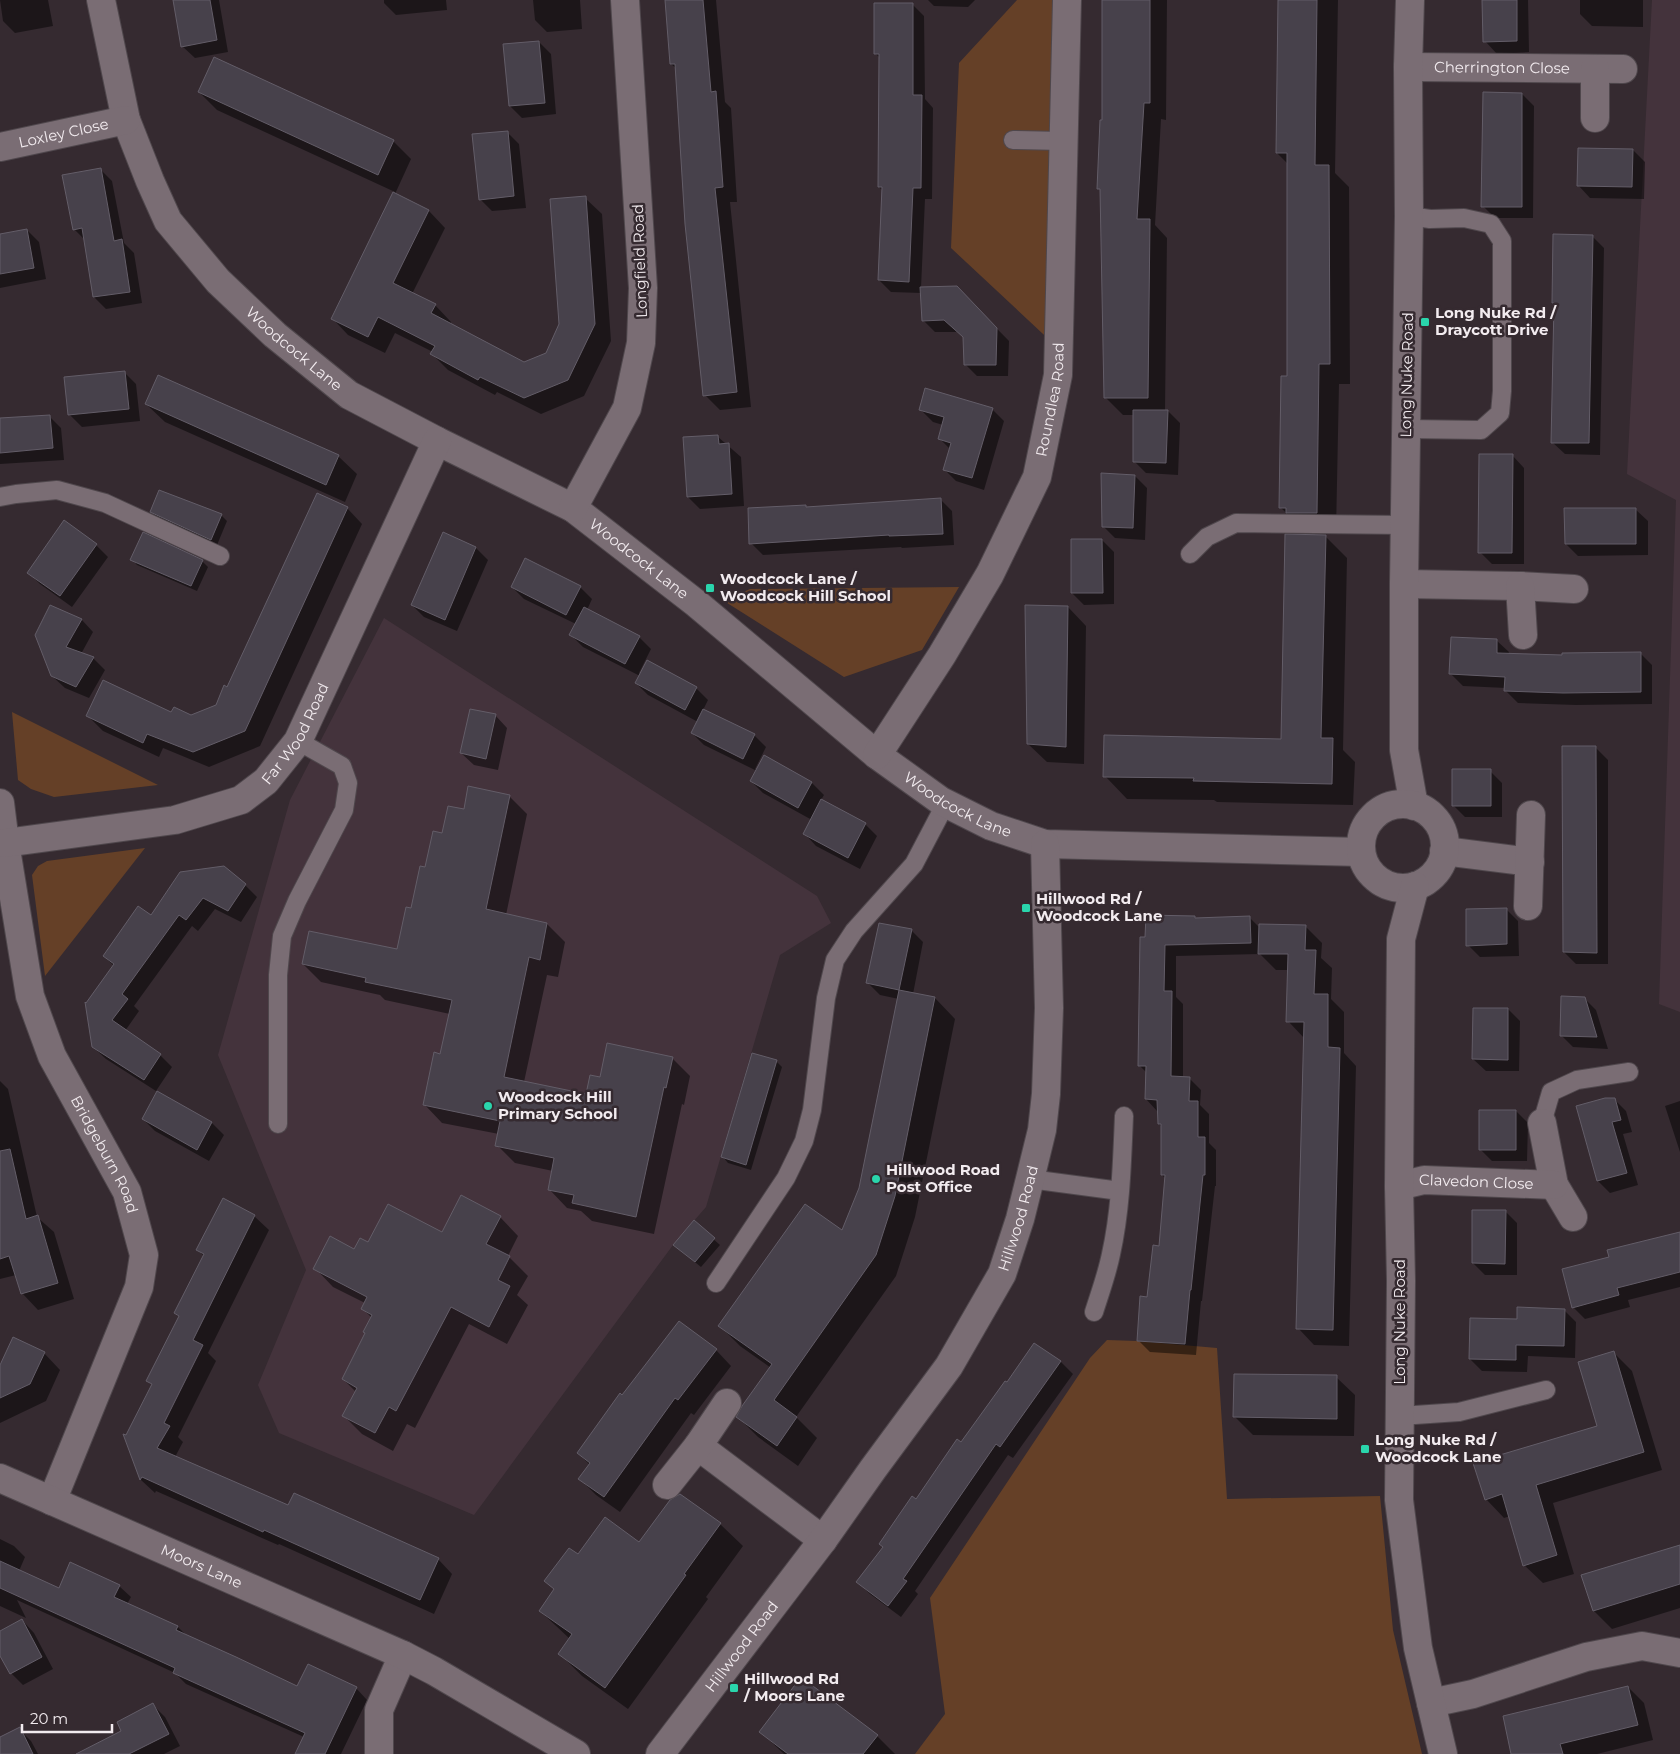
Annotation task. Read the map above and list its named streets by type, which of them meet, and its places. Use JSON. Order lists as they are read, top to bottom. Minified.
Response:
{"streets":{"street":["Cherrington Close","Loxley Close","Longfield Road","Woodcock Lane","Long Nuke Road","Roundlea Road","Far Wood Road","Bridgeburn Road","Clavedon Close","Hillwood Road","Moors Lane"]},"crossings":[["Cherrington Close","Long Nuke Road"],["Loxley Close","Woodcock Lane"],["Longfield Road","Woodcock Lane"],["Woodcock Lane","Long Nuke Road"],["Woodcock Lane","Roundlea Road"],["Woodcock Lane","Far Wood Road"],["Woodcock Lane","Hillwood Road"],["Long Nuke Road","Clavedon Close"],["Far Wood Road","Bridgeburn Road"],["Bridgeburn Road","Moors Lane"]],"places":{"transit":["Long Nuke Rd / Draycott Drive","Woodcock Lane / Woodcock Hill School","Hillwood Rd / Woodcock Lane","Long Nuke Rd / Woodcock Lane","Hillwood Rd / Moors Lane"],"other":["Woodcock Hill Primary School","Hillwood Road Post Office"]},"scale_bar":"20 m"}
